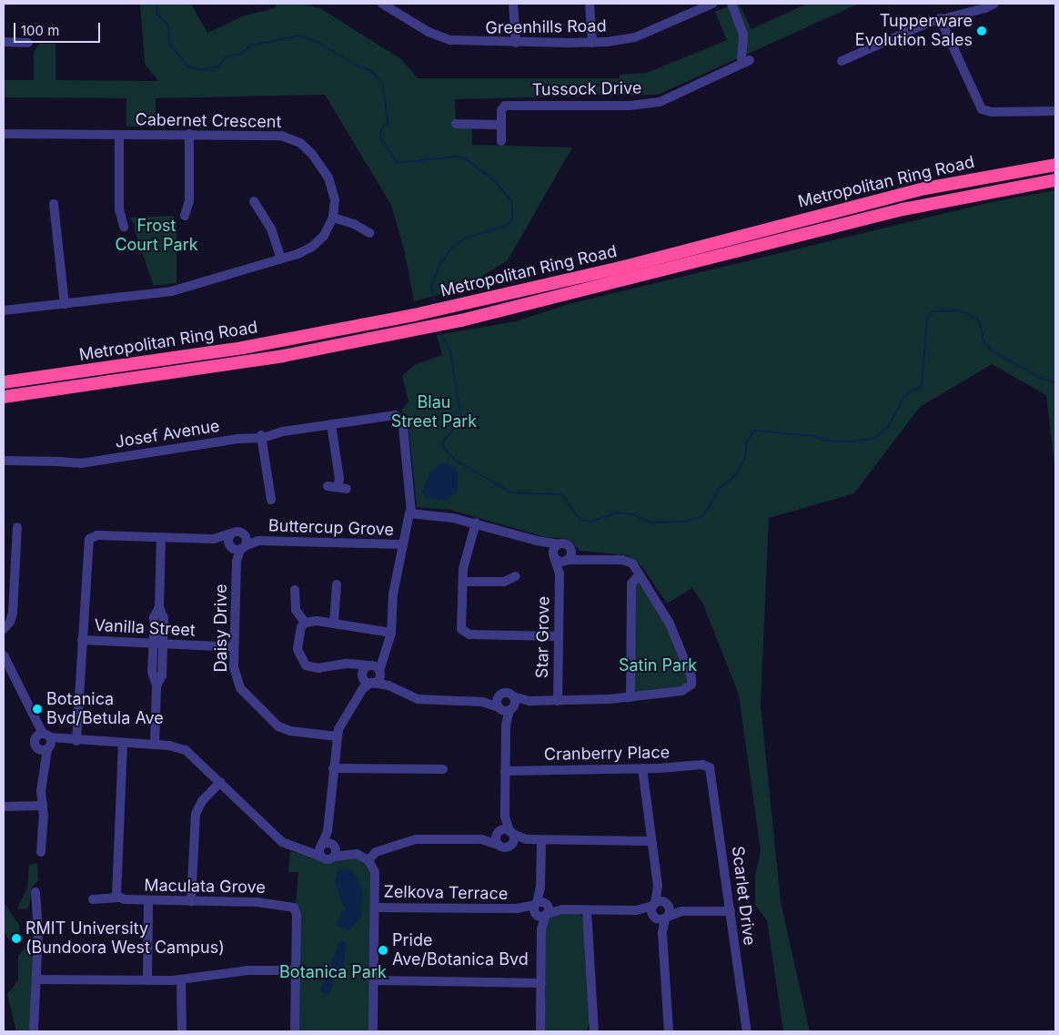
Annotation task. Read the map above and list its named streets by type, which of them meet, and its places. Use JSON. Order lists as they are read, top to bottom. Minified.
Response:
{"streets":{"highway":["Metropolitan Ring Road"],"street":["Greenhills Road","Tussock Drive","Cabernet Crescent","Josef Avenue","Buttercup Grove","Vanilla Street","Daisy Drive","Star Grove","Cranberry Place","Maculata Grove","Zelkova Terrace","Scarlet Drive"]},"crossings":[["Buttercup Grove","Daisy Drive"],["Vanilla Street","Daisy Drive"],["Cranberry Place","Scarlet Drive"],["Zelkova Terrace","Scarlet Drive"]],"parks":["Frost Court Park","Blau Street Park","Satin Park","Botanica Park"],"places":["Tupperware Evolution Sales","Botanica Bvd/Betula Ave","RMIT University (Bundoora West Campus)","Pride Ave/Botanica Bvd"],"scale_bar":"100 m"}
